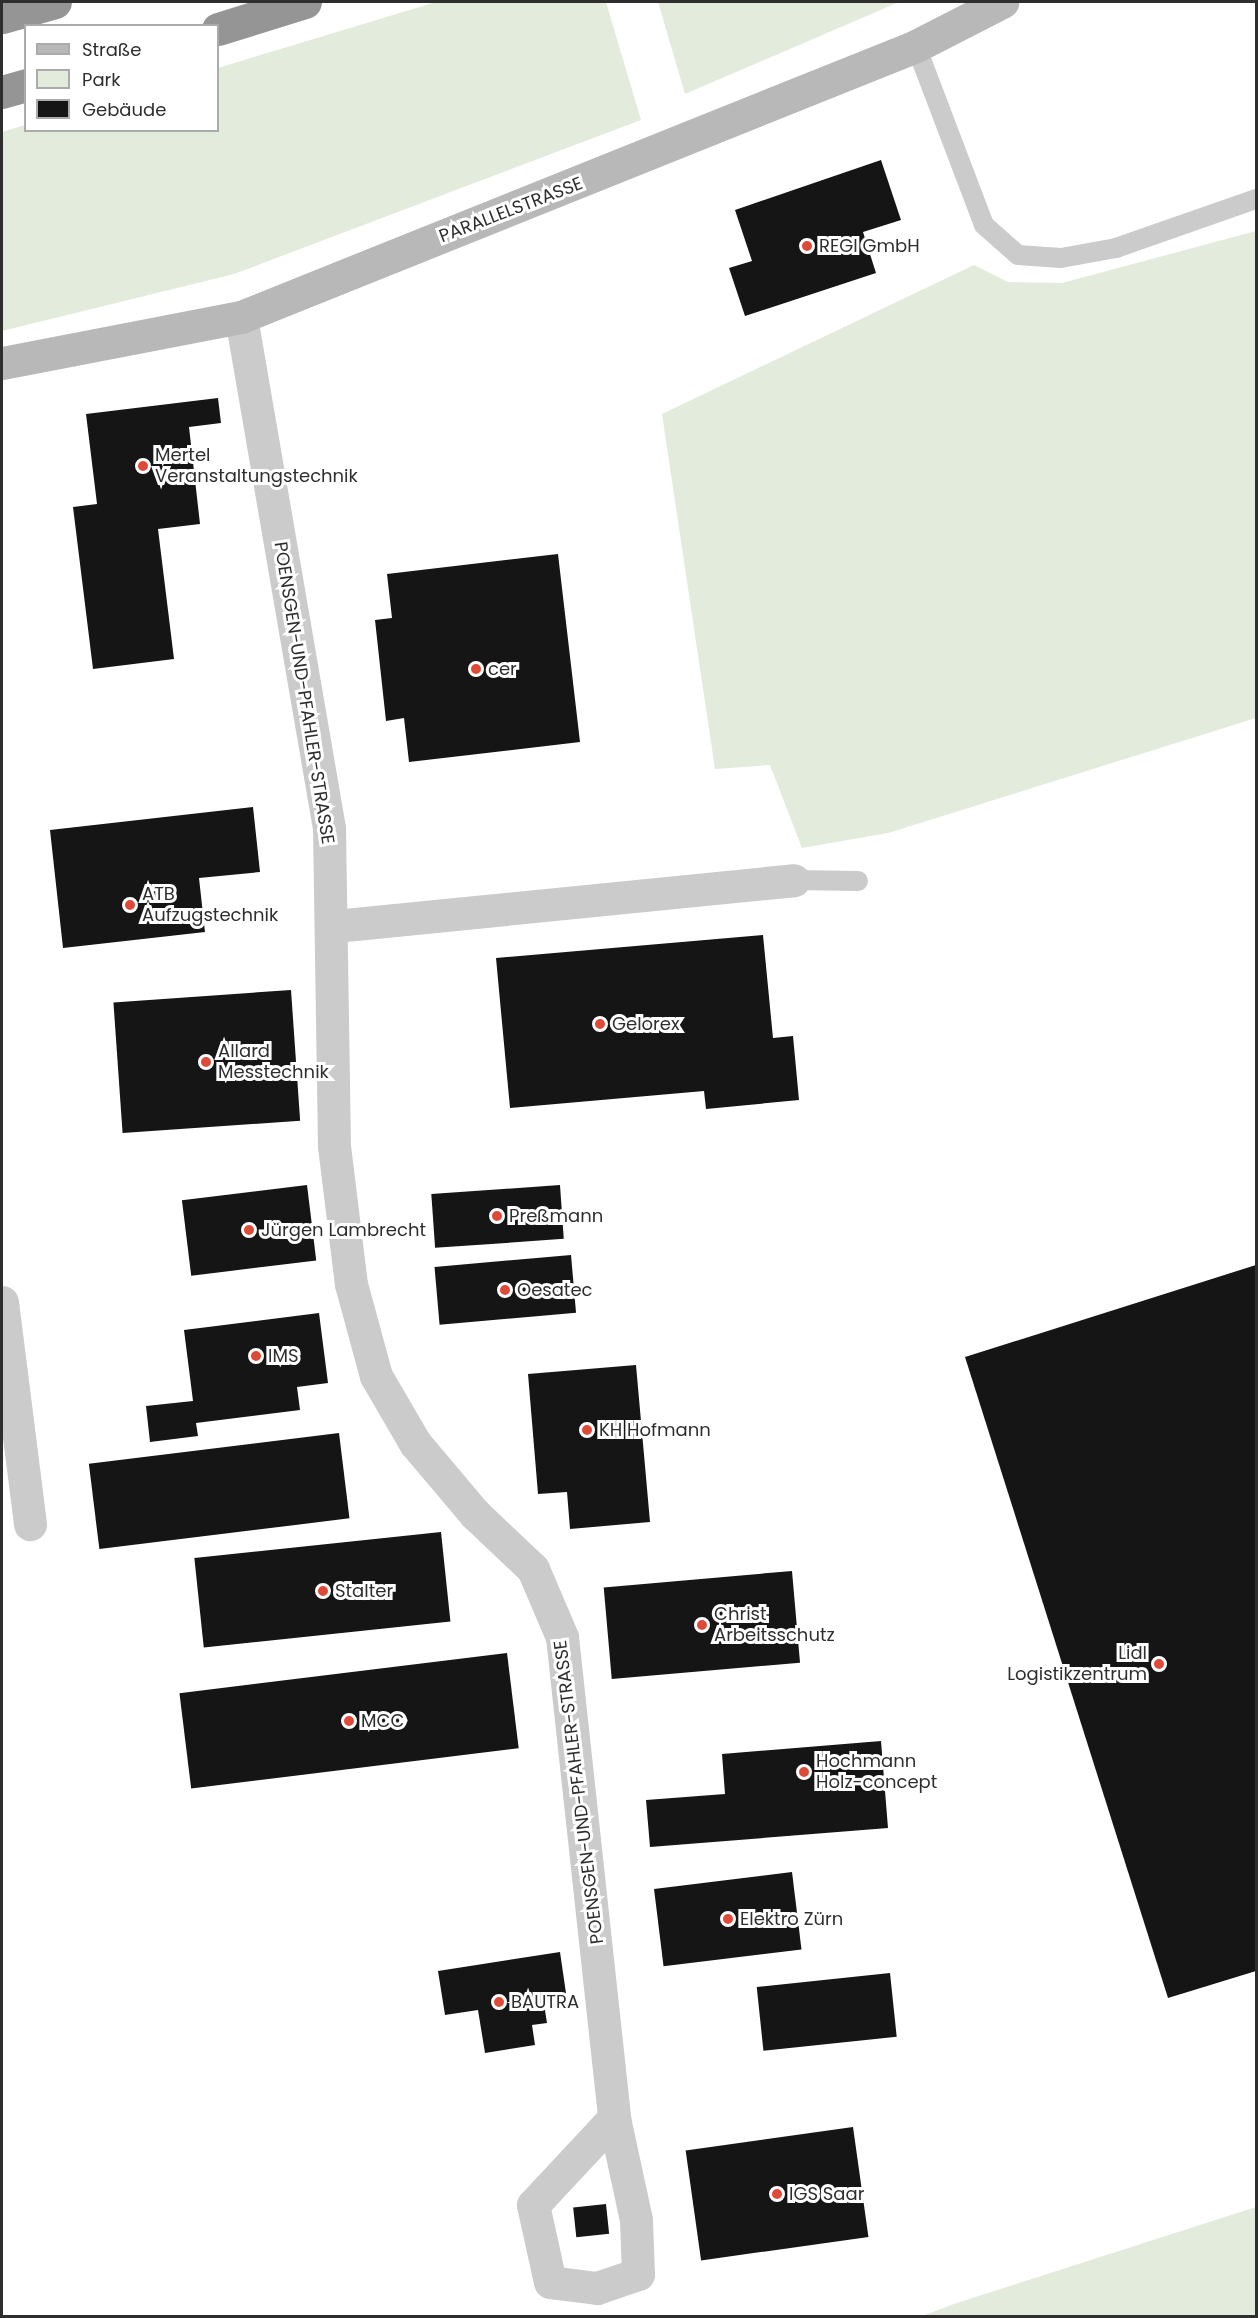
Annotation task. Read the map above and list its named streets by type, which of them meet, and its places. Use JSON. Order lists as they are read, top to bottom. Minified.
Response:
{"streets":{"street":["PARALLELSTRASSE","POENSGEN-UND-PFAHLER-STRASSE"]},"crossings":[["PARALLELSTRASSE","POENSGEN-UND-PFAHLER-STRASSE"]],"places":["REGI GmbH","Mertel Veranstaltungstechnik","cer","ATB Aufzugstechnik","Gelorex","Allard Messtechnik","Preßmann","Jürgen Lambrecht","Oesatec","IMS","KH Hofmann","Stalter","Christ Arbeitsschutz","Lidl Logistikzentrum","MCC","Hochmann Holz-concept","Elektro Zürn","BAUTRA","IGS Saar"],"legend":["Straße","Park","Gebäude"]}
